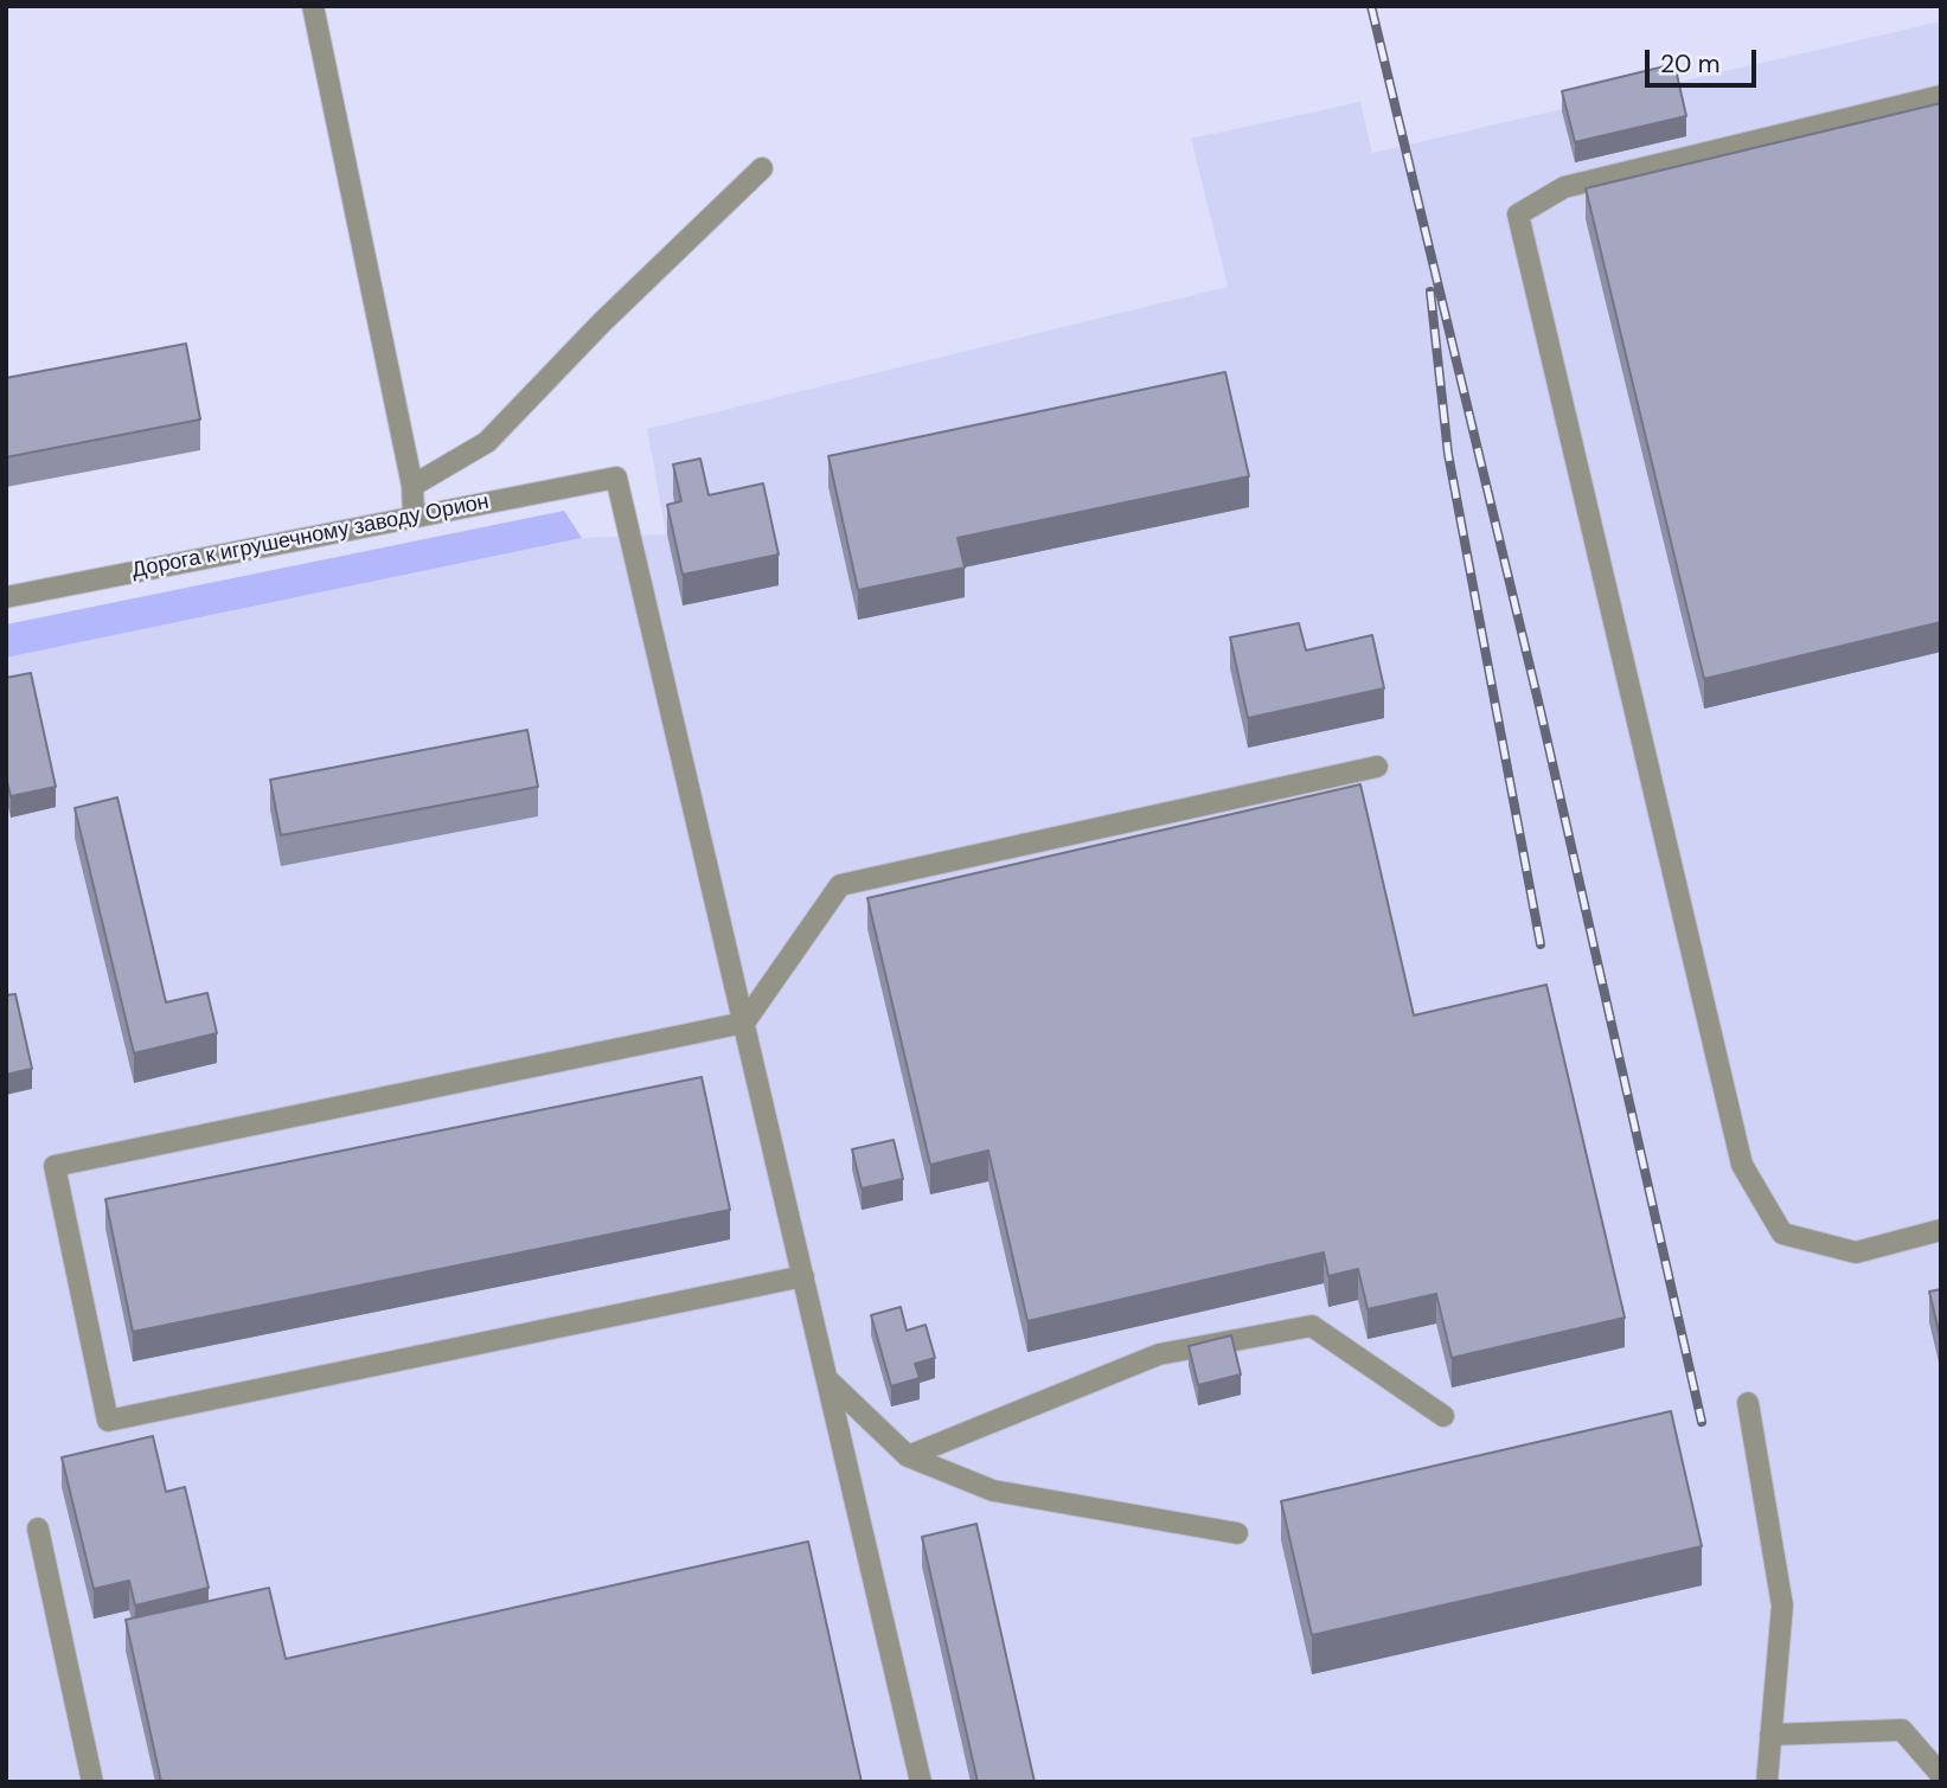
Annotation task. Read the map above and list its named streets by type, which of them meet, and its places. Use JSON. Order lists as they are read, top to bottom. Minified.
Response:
{"streets":{"street":["Дорога к игрушечному заводу Орион"]},"scale_bar":"20 m"}
